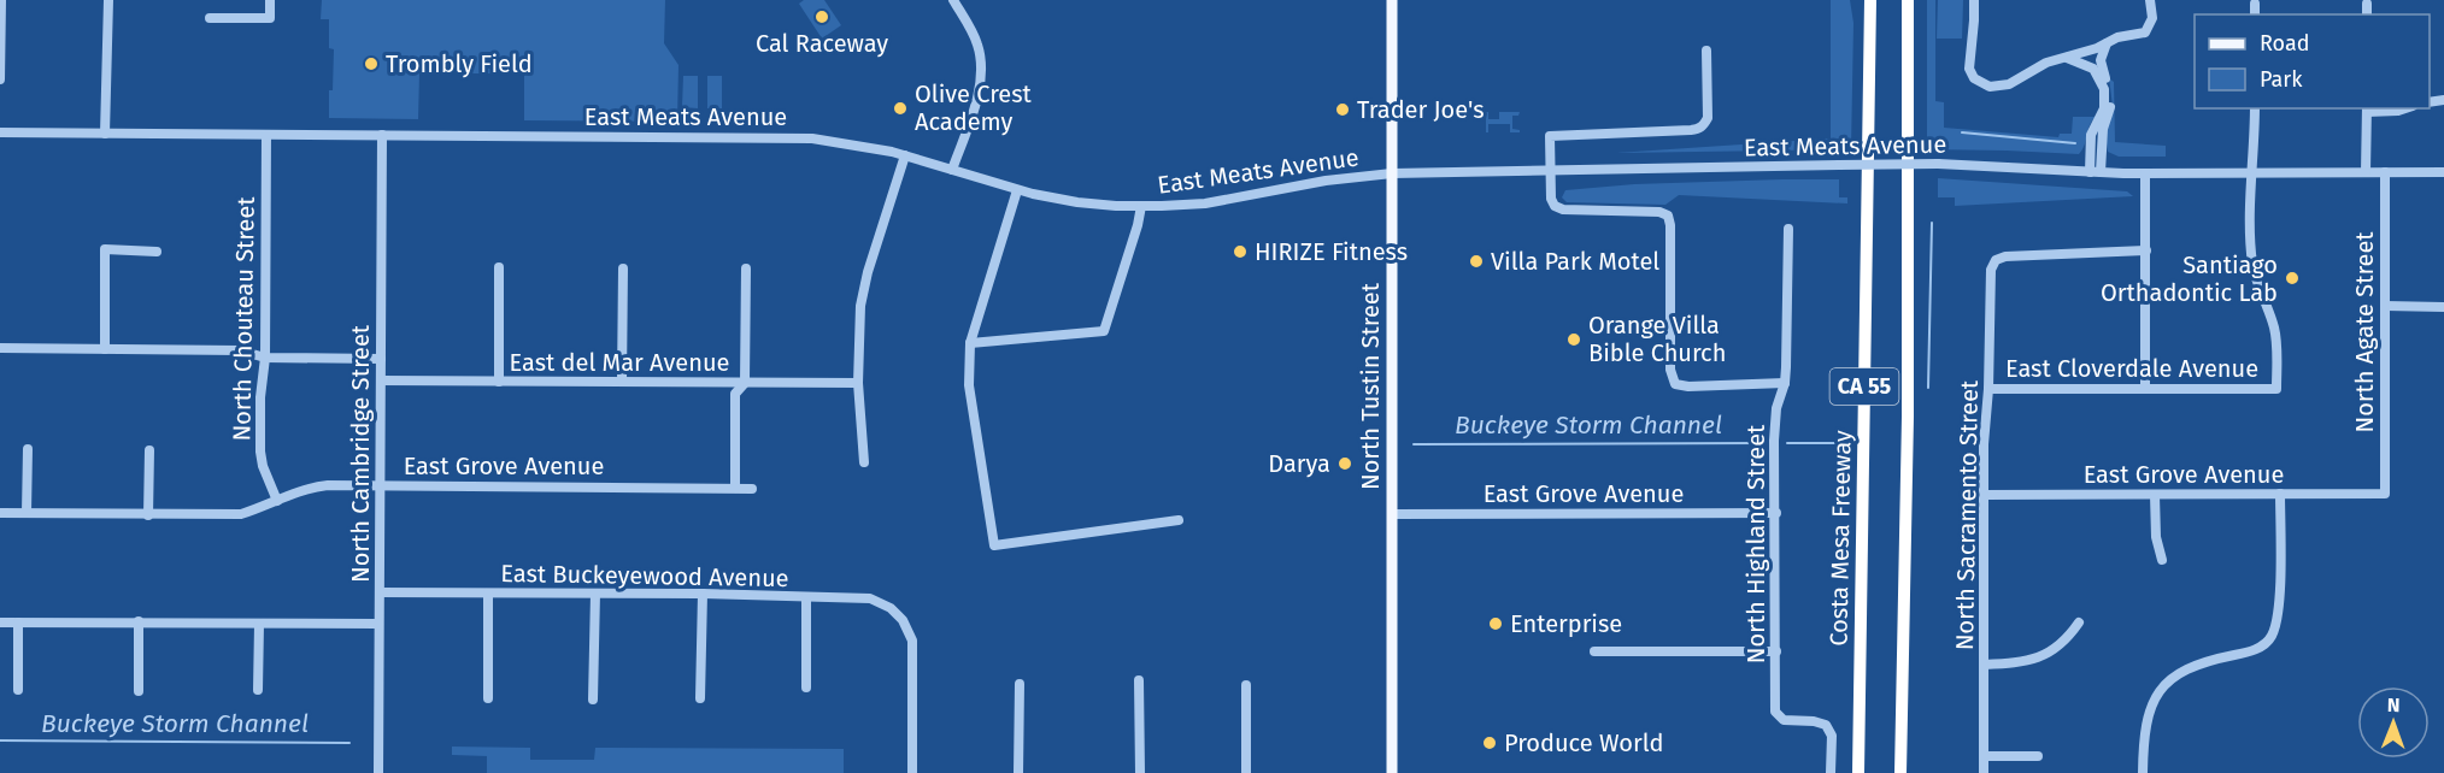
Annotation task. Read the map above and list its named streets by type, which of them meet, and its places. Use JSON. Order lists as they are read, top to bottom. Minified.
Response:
{"streets":{"highway":["CA 55","Costa Mesa Freeway"],"main road":["North Tustin Street"],"street":["East Meats Avenue","North Chouteau Street","North Agate Street","East del Mar Avenue","East Cloverdale Avenue","North Cambridge Street","East Grove Avenue","North Sacramento Street","North Highland Street","East Buckeyewood Avenue"]},"crossings":[["East Meats Avenue","North Chouteau Street"],["East Meats Avenue","North Agate Street"],["East Meats Avenue","East Cloverdale Avenue"],["East Meats Avenue","North Tustin Street"],["East Meats Avenue","North Cambridge Street"],["North Chouteau Street","East Grove Avenue"],["North Agate Street","East Grove Avenue"],["East del Mar Avenue","North Cambridge Street"],["East Cloverdale Avenue","North Sacramento Street"],["North Tustin Street","East Grove Avenue"],["North Cambridge Street","East Grove Avenue"],["North Cambridge Street","East Buckeyewood Avenue"],["East Grove Avenue","North Sacramento Street"],["East Grove Avenue","North Highland Street"]],"water":["Buckeye Storm Channel"],"places":["Cal Raceway","Trombly Field","Olive Crest Academy","Trader Joe's","HIRIZE Fitness","Villa Park Motel","Santiago Orthadontic Lab","Orange Villa Bible Church","Darya","Enterprise","Produce World"],"legend":["Road","Park"],"north":"top"}
